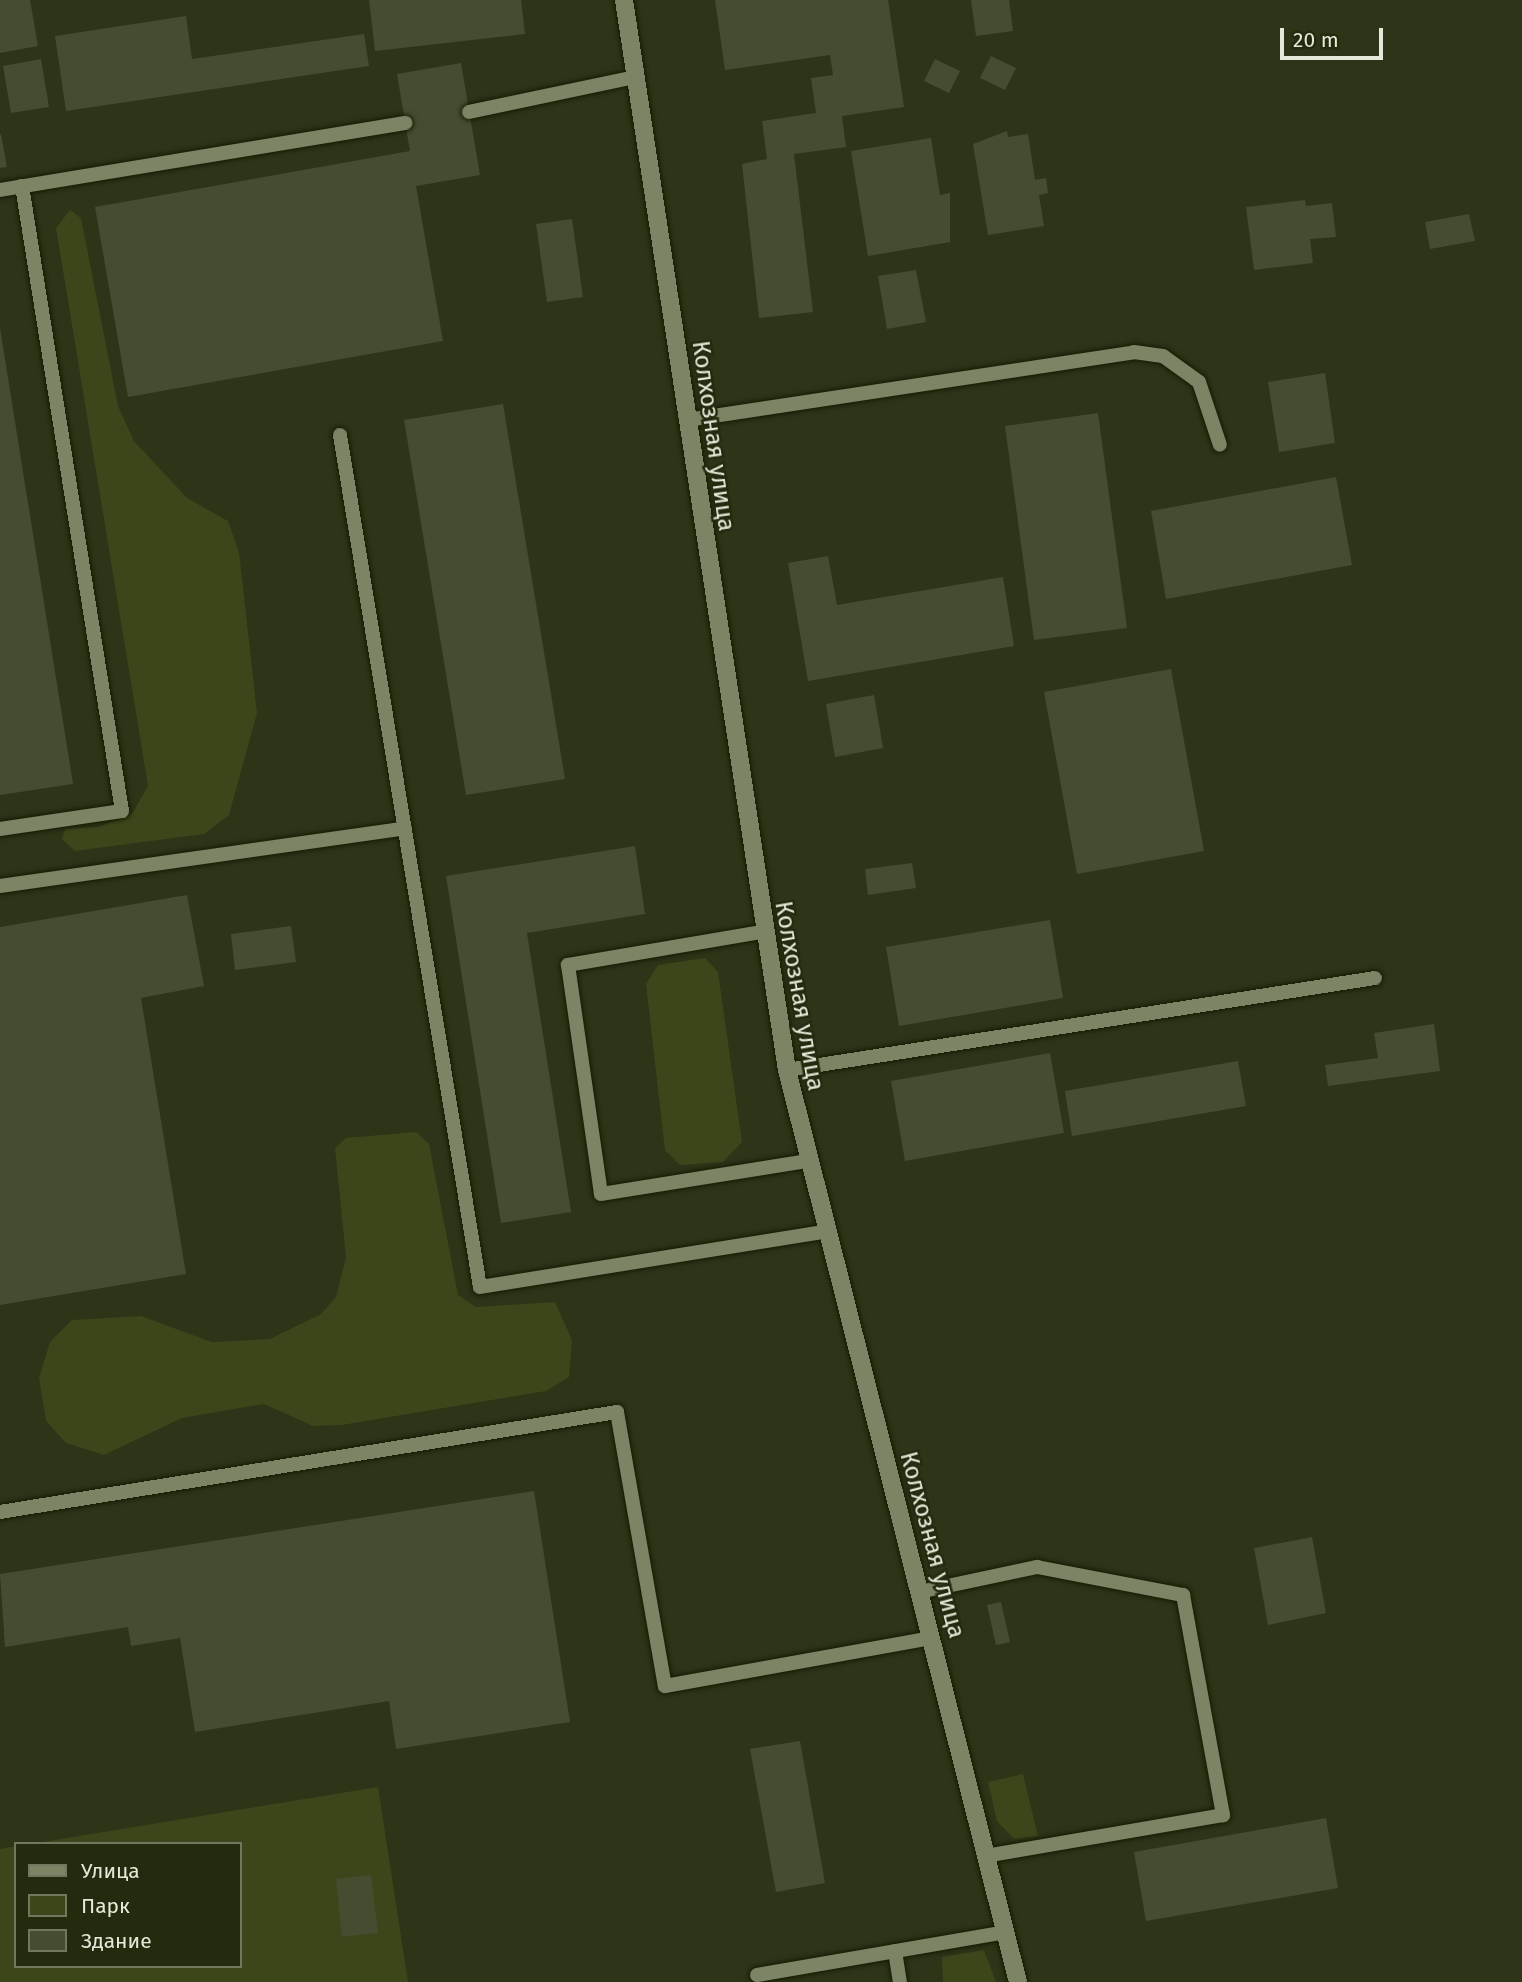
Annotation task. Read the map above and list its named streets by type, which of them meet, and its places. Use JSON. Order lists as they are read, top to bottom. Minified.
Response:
{"streets":{"street":["Колхозная улица"]},"legend":["Улица","Парк","Здание"],"scale_bar":"20 m"}
